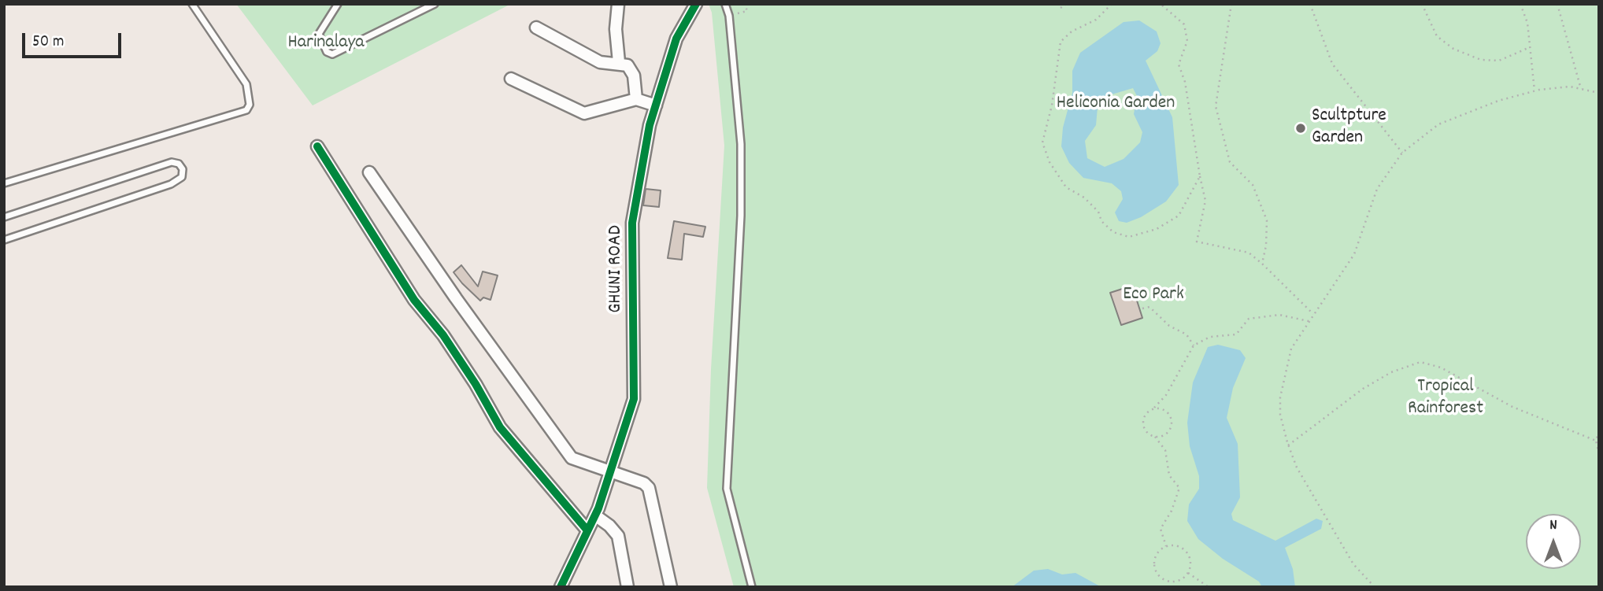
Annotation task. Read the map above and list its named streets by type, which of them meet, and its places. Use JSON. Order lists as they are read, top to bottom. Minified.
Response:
{"streets":{"street":["GHUNI ROAD"]},"parks":["Harinalaya","Heliconia Garden","Eco Park","Tropical Rainforest"],"places":["Scultpture Garden"],"scale_bar":"50 m","north":"top"}
